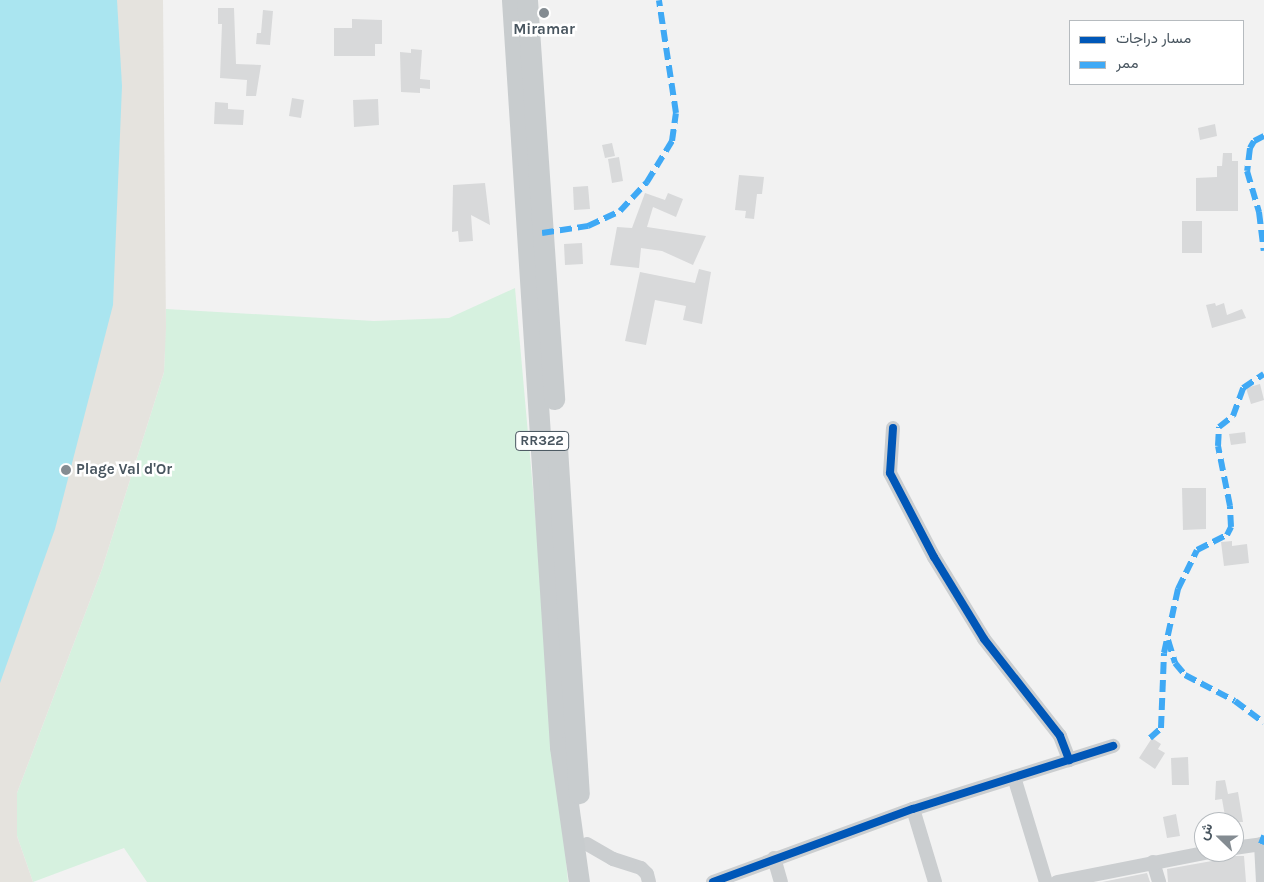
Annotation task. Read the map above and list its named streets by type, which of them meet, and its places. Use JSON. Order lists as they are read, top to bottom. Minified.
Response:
{"streets":{"main road":["RR322"]},"places":["Miramar","Plage Val d'Or"],"legend":["مسار دراجات","ممر"],"north":"left"}
